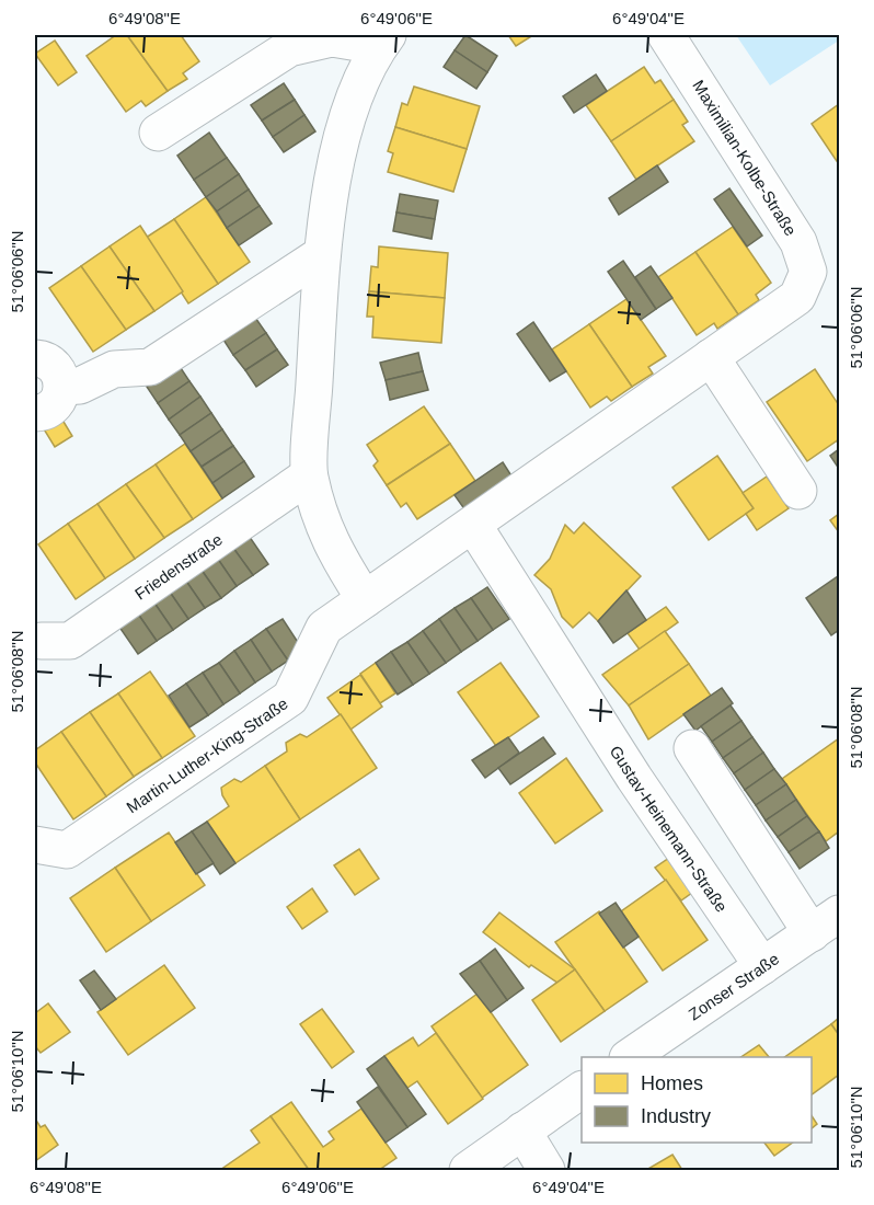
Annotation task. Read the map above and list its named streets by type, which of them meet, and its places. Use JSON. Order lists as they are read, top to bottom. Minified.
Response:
{"streets":{"street":["Maximilian-Kolbe-Straße","Friedenstraße","Martin-Luther-King-Straße","Gustav-Heinemann-Straße","Zonser Straße"]},"crossings":[["Maximilian-Kolbe-Straße","Martin-Luther-King-Straße"],["Maximilian-Kolbe-Straße","Gustav-Heinemann-Straße"],["Martin-Luther-King-Straße","Gustav-Heinemann-Straße"],["Gustav-Heinemann-Straße","Zonser Straße"]],"legend":["Homes","Industry"],"coordinates":["6°49'08\"E","6°49'06\"E","6°49'04\"E","51°06'06\"N","51°06'08\"N","51°06'10\"N"]}
